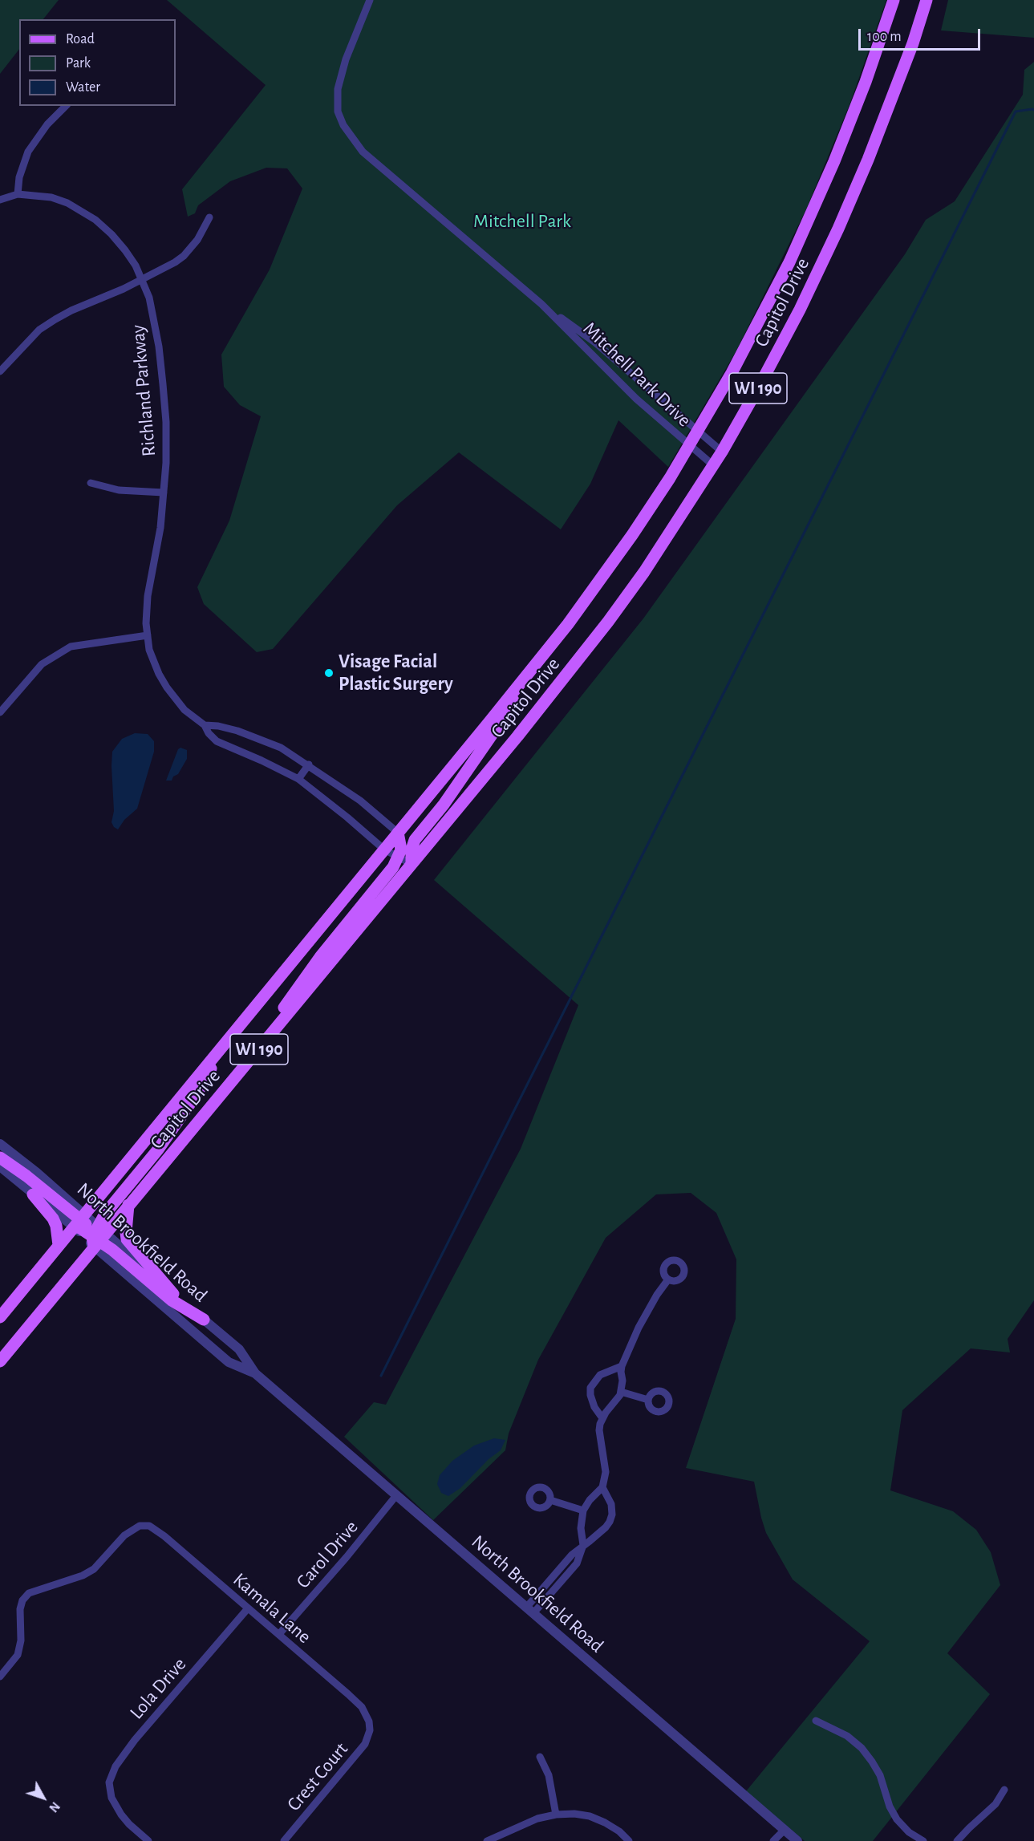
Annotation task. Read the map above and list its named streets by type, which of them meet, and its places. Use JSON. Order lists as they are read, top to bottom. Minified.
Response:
{"streets":{"main road":["Capitol Drive","WI 190"],"street":["Mitchell Park Drive","Richland Parkway","North Brookfield Road","Carol Drive","Kamala Lane","Lola Drive","Crest Court"]},"crossings":[["Capitol Drive","Mitchell Park Drive"],["Capitol Drive","WI 190"],["Capitol Drive","Richland Parkway"],["Capitol Drive","North Brookfield Road"],["WI 190","Richland Parkway"],["North Brookfield Road","Carol Drive"],["Carol Drive","Kamala Lane"],["Kamala Lane","Lola Drive"],["Kamala Lane","Crest Court"]],"parks":["Mitchell Park"],"places":["Visage Facial Plastic Surgery"],"legend":["Road","Park","Water"],"scale_bar":"100 m","north":"bottom right"}
